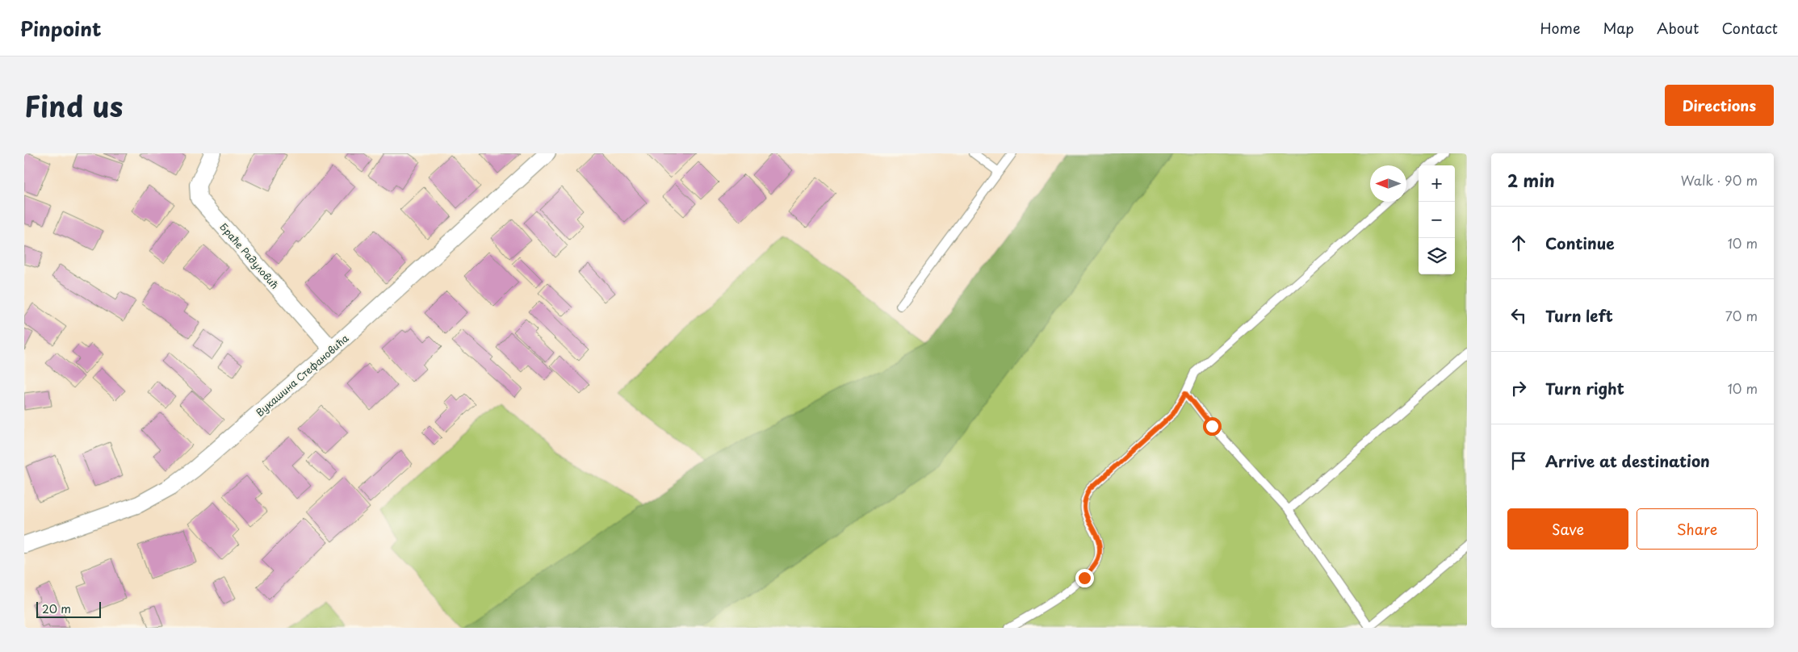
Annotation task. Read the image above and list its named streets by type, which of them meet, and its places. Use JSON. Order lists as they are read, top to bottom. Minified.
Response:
{"streets":{"street":["Браће Радуловић","Вукашина Стефановића"]},"crossings":[["Браће Радуловић","Вукашина Стефановића"]],"scale_bar":"20 m","north":"left","page":{"header":"Pinpoint","nav":["Home","Map","About","Contact"],"title":"Find us","buttons":["Directions",["Save","Share"]],"heading":["2 min","Walk · 90 m"],"map_buttons":["+","−"],"list":[["Continue","10 m"],["Turn left","70 m"],["Turn right","10 m"],"Arrive at destination"],"scale":"20 m"}}
